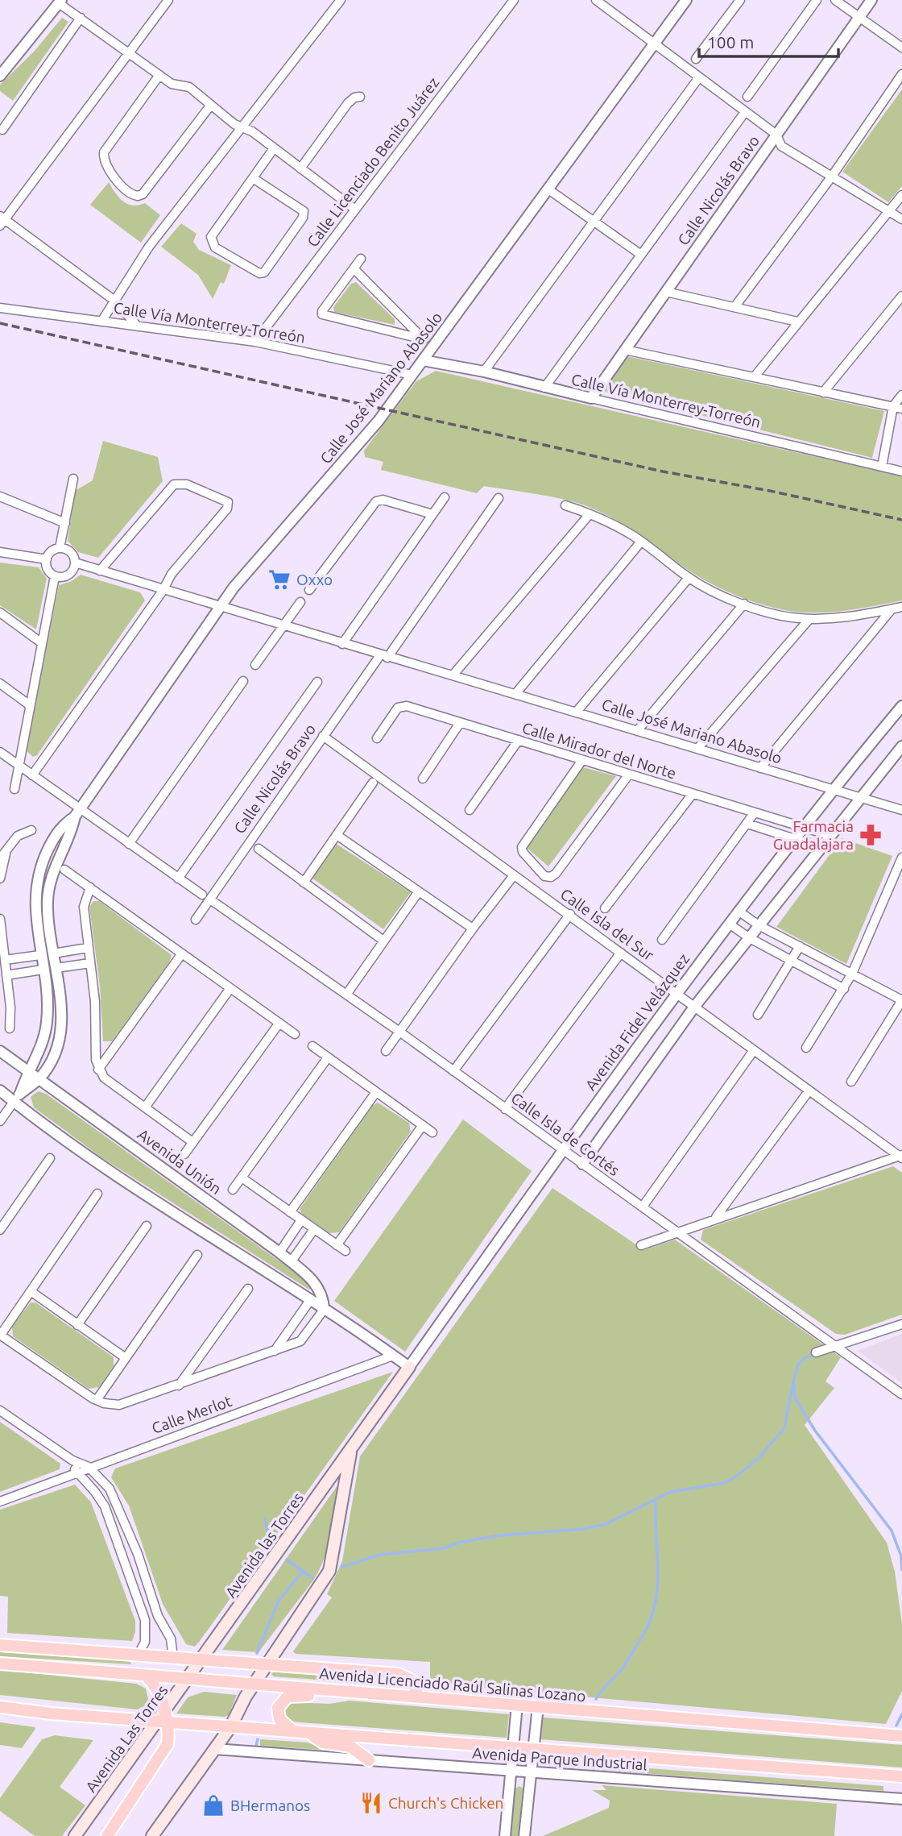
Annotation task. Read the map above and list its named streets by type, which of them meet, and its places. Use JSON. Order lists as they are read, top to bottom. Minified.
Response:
{"streets":{"main road":["Avenida las Torres","Avenida Licenciado Raúl Salinas Lozano","Avenida Las Torres"],"street":["Calle Licenciado Benito Juárez","Calle Nicolás Bravo","Calle Vía Monterrey-Torreón","Calle José Mariano Abasolo","Calle Mirador del Norte","Calle Isla del Sur","Avenida Fidel Velázquez","Calle Isla de Cortés","Avenida Unión","Calle Merlot","Avenida Parque Industrial"]},"crossings":[["Calle Licenciado Benito Juárez","Calle Vía Monterrey-Torreón"],["Calle Nicolás Bravo","Calle Vía Monterrey-Torreón"],["Calle Nicolás Bravo","Calle José Mariano Abasolo"],["Calle Nicolás Bravo","Calle Isla del Sur"],["Calle Nicolás Bravo","Calle Isla de Cortés"],["Calle Vía Monterrey-Torreón","Calle José Mariano Abasolo"],["Calle José Mariano Abasolo","Avenida Fidel Velázquez"],["Calle José Mariano Abasolo","Avenida Unión"],["Calle Mirador del Norte","Avenida Fidel Velázquez"],["Calle Isla del Sur","Avenida Fidel Velázquez"],["Avenida Fidel Velázquez","Calle Isla de Cortés"],["Avenida Fidel Velázquez","Avenida las Torres"],["Avenida las Torres","Avenida Las Torres"],["Avenida Licenciado Raúl Salinas Lozano","Avenida Las Torres"]],"places":{"supermarket":["Oxxo"],"pharmacy":["Farmacia Guadalajara"],"restaurant":["Church's Chicken"],"shop":["BHermanos"]},"scale_bar":"100 m"}
